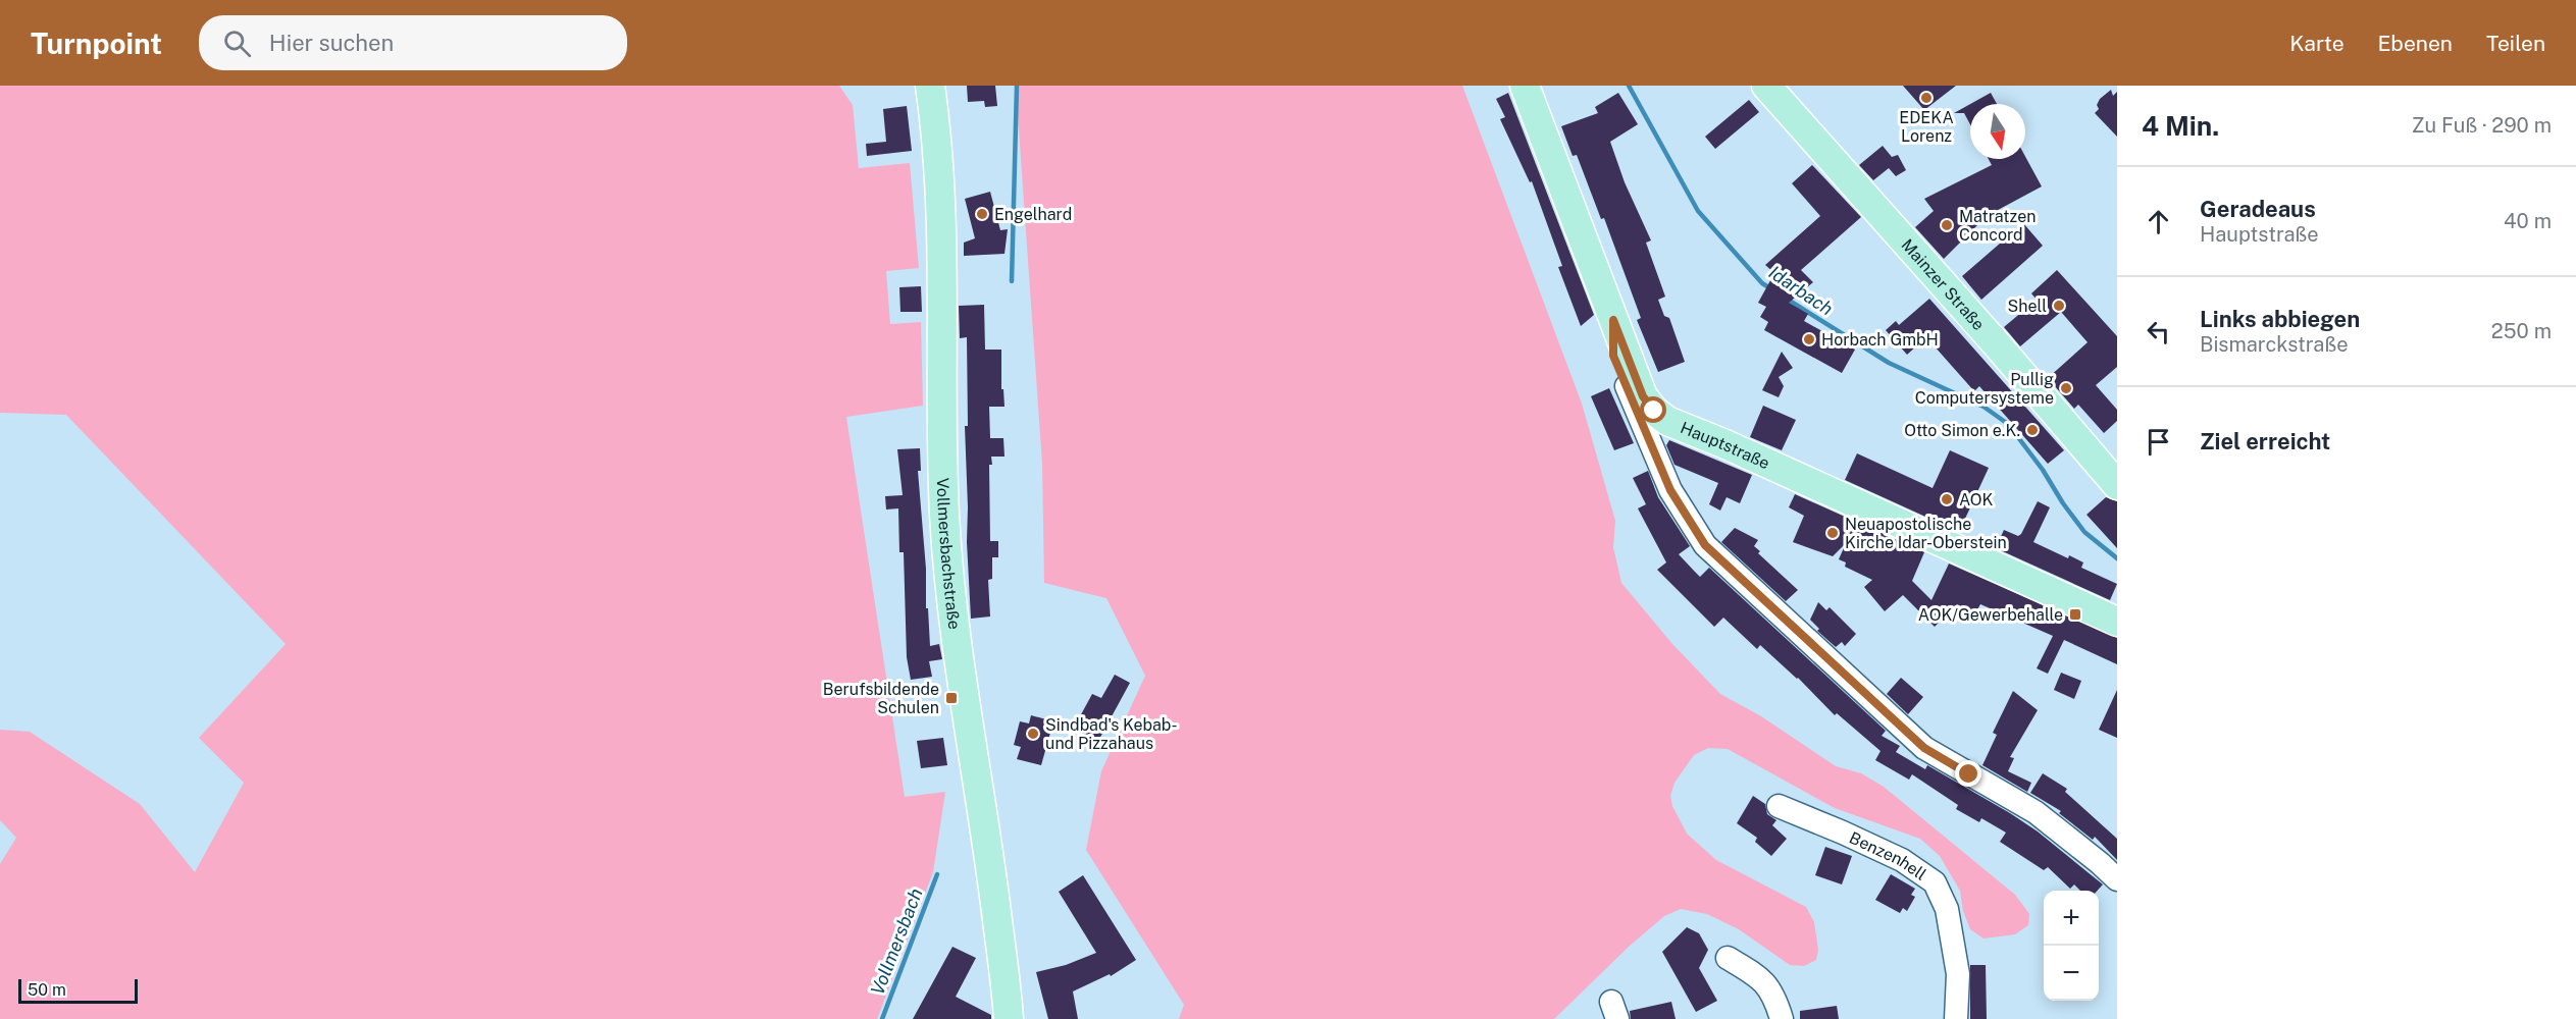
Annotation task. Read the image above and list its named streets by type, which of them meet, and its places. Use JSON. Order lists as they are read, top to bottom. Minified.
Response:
{"streets":{"main road":["Mainzer Straße","Hauptstraße","Vollmersbachstraße"],"street":["Benzenhell"]},"water":["Idarbach","Vollmersbach"],"places":{"other":["EDEKA Lorenz","Engelhard","Matratzen Concord","Shell","Horbach GmbH","Pullig Computersysteme","Otto Simon e.K.","AOK","Neuapostolische Kirche Idar-Oberstein","Sindbad's Kebab- und Pizzahaus"],"transit":["AOK/Gewerbehalle","Berufsbildende Schulen"]},"scale_bar":"50 m","north":"bottom","page":{"header":"Turnpoint","search":"Hier suchen","nav":["Karte","Ebenen","Teilen"],"heading":["4 Min.","Zu Fuß · 290 m"],"list":[["Geradeaus","Hauptstraße","40 m"],["Links abbiegen","Bismarckstraße","250 m"],"Ziel erreicht"],"map_buttons":["+","−"],"scale":"50 m"}}
